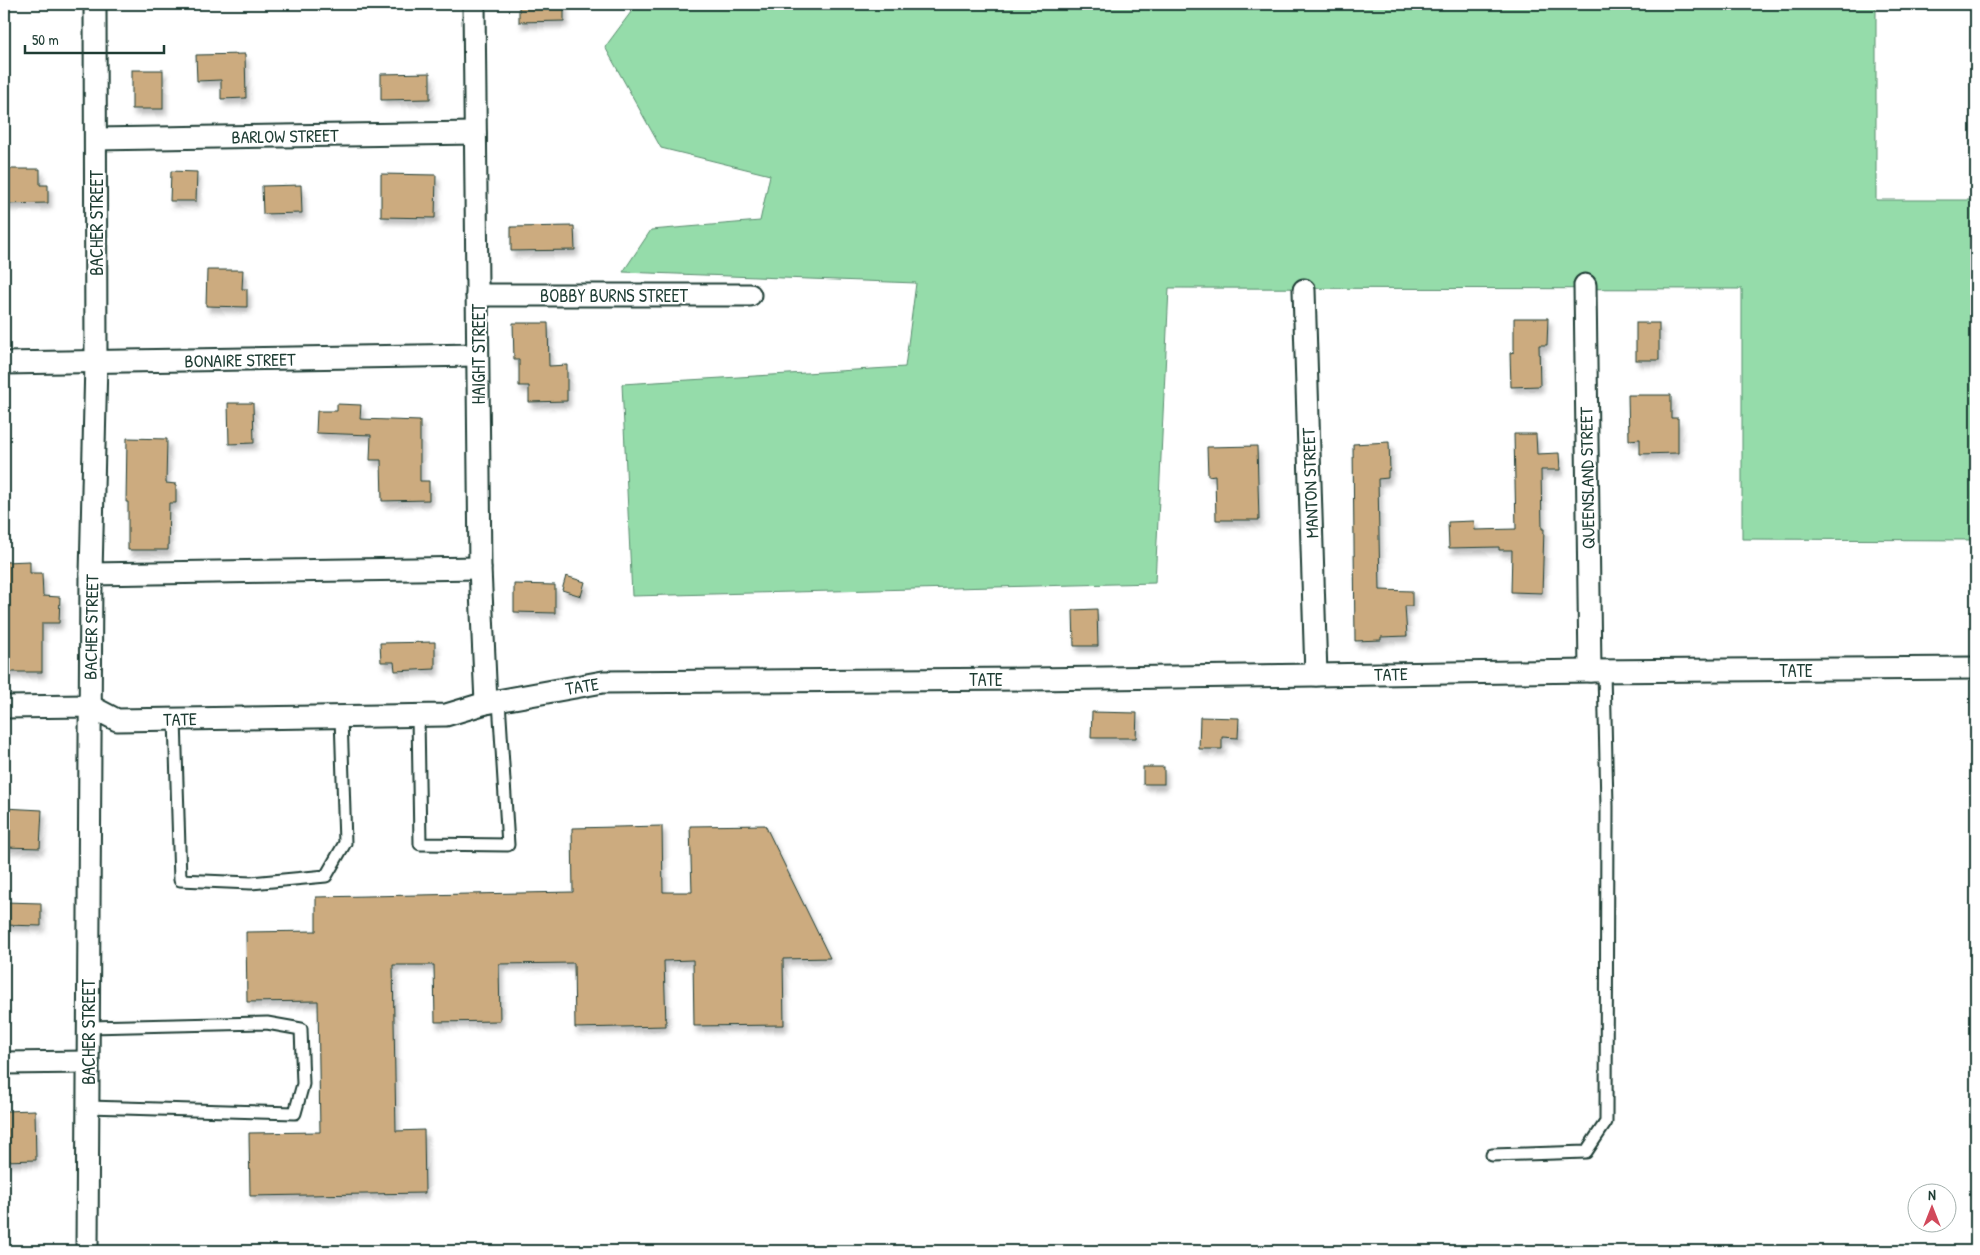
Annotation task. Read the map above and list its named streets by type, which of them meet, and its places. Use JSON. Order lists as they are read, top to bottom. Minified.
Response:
{"streets":{"street":["BARLOW STREET","BACHER STREET","BOBBY BURNS STREET","HAIGHT STREET","BONAIRE STREET","QUEENSLAND STREET","MANTON STREET","TATE"]},"crossings":[["BARLOW STREET","BACHER STREET"],["BARLOW STREET","HAIGHT STREET"],["BACHER STREET","BONAIRE STREET"],["BACHER STREET","TATE"],["BOBBY BURNS STREET","HAIGHT STREET"],["HAIGHT STREET","BONAIRE STREET"],["HAIGHT STREET","TATE"],["QUEENSLAND STREET","TATE"],["MANTON STREET","TATE"]],"scale_bar":"50 m","north":"top"}
